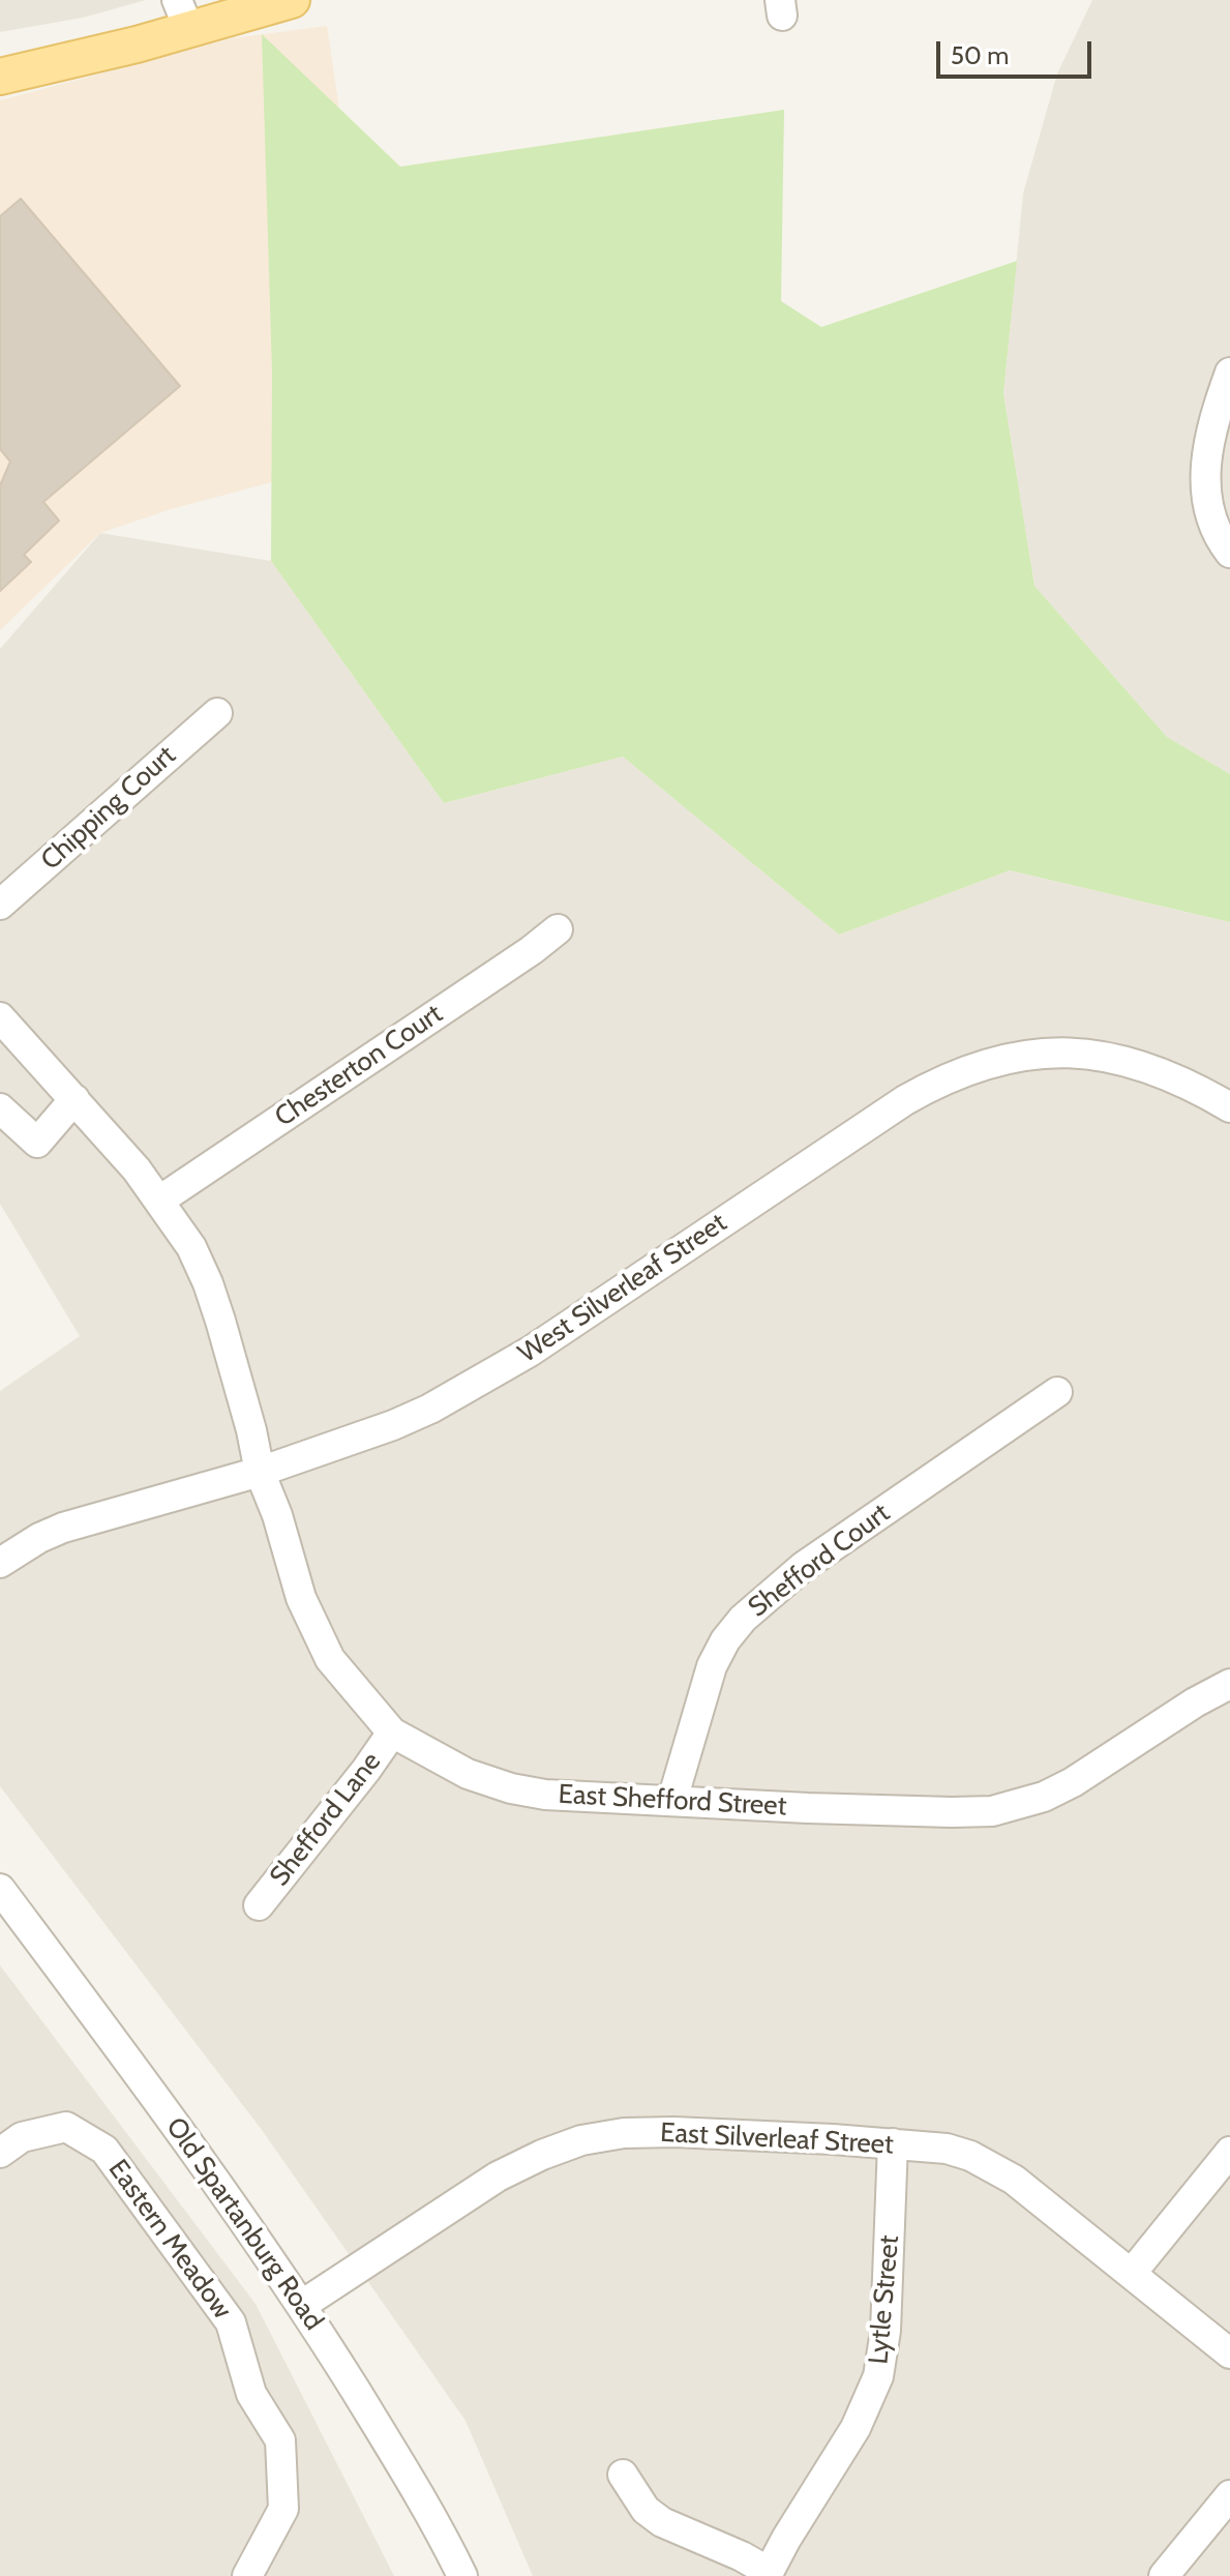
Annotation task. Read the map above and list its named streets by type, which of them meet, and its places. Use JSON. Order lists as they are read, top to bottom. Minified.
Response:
{"streets":{"street":["Chipping Court","Chesterton Court","West Silverleaf Street","Shefford Court","East Shefford Street","Shefford Lane","East Silverleaf Street","Old Spartanburg Road","Eastern Meadow","Lytle Street"]},"crossings":[["Chesterton Court","East Shefford Street"],["West Silverleaf Street","East Shefford Street"],["Shefford Court","East Shefford Street"],["East Shefford Street","Shefford Lane"],["East Silverleaf Street","Old Spartanburg Road"],["East Silverleaf Street","Lytle Street"]],"scale_bar":"50 m"}
